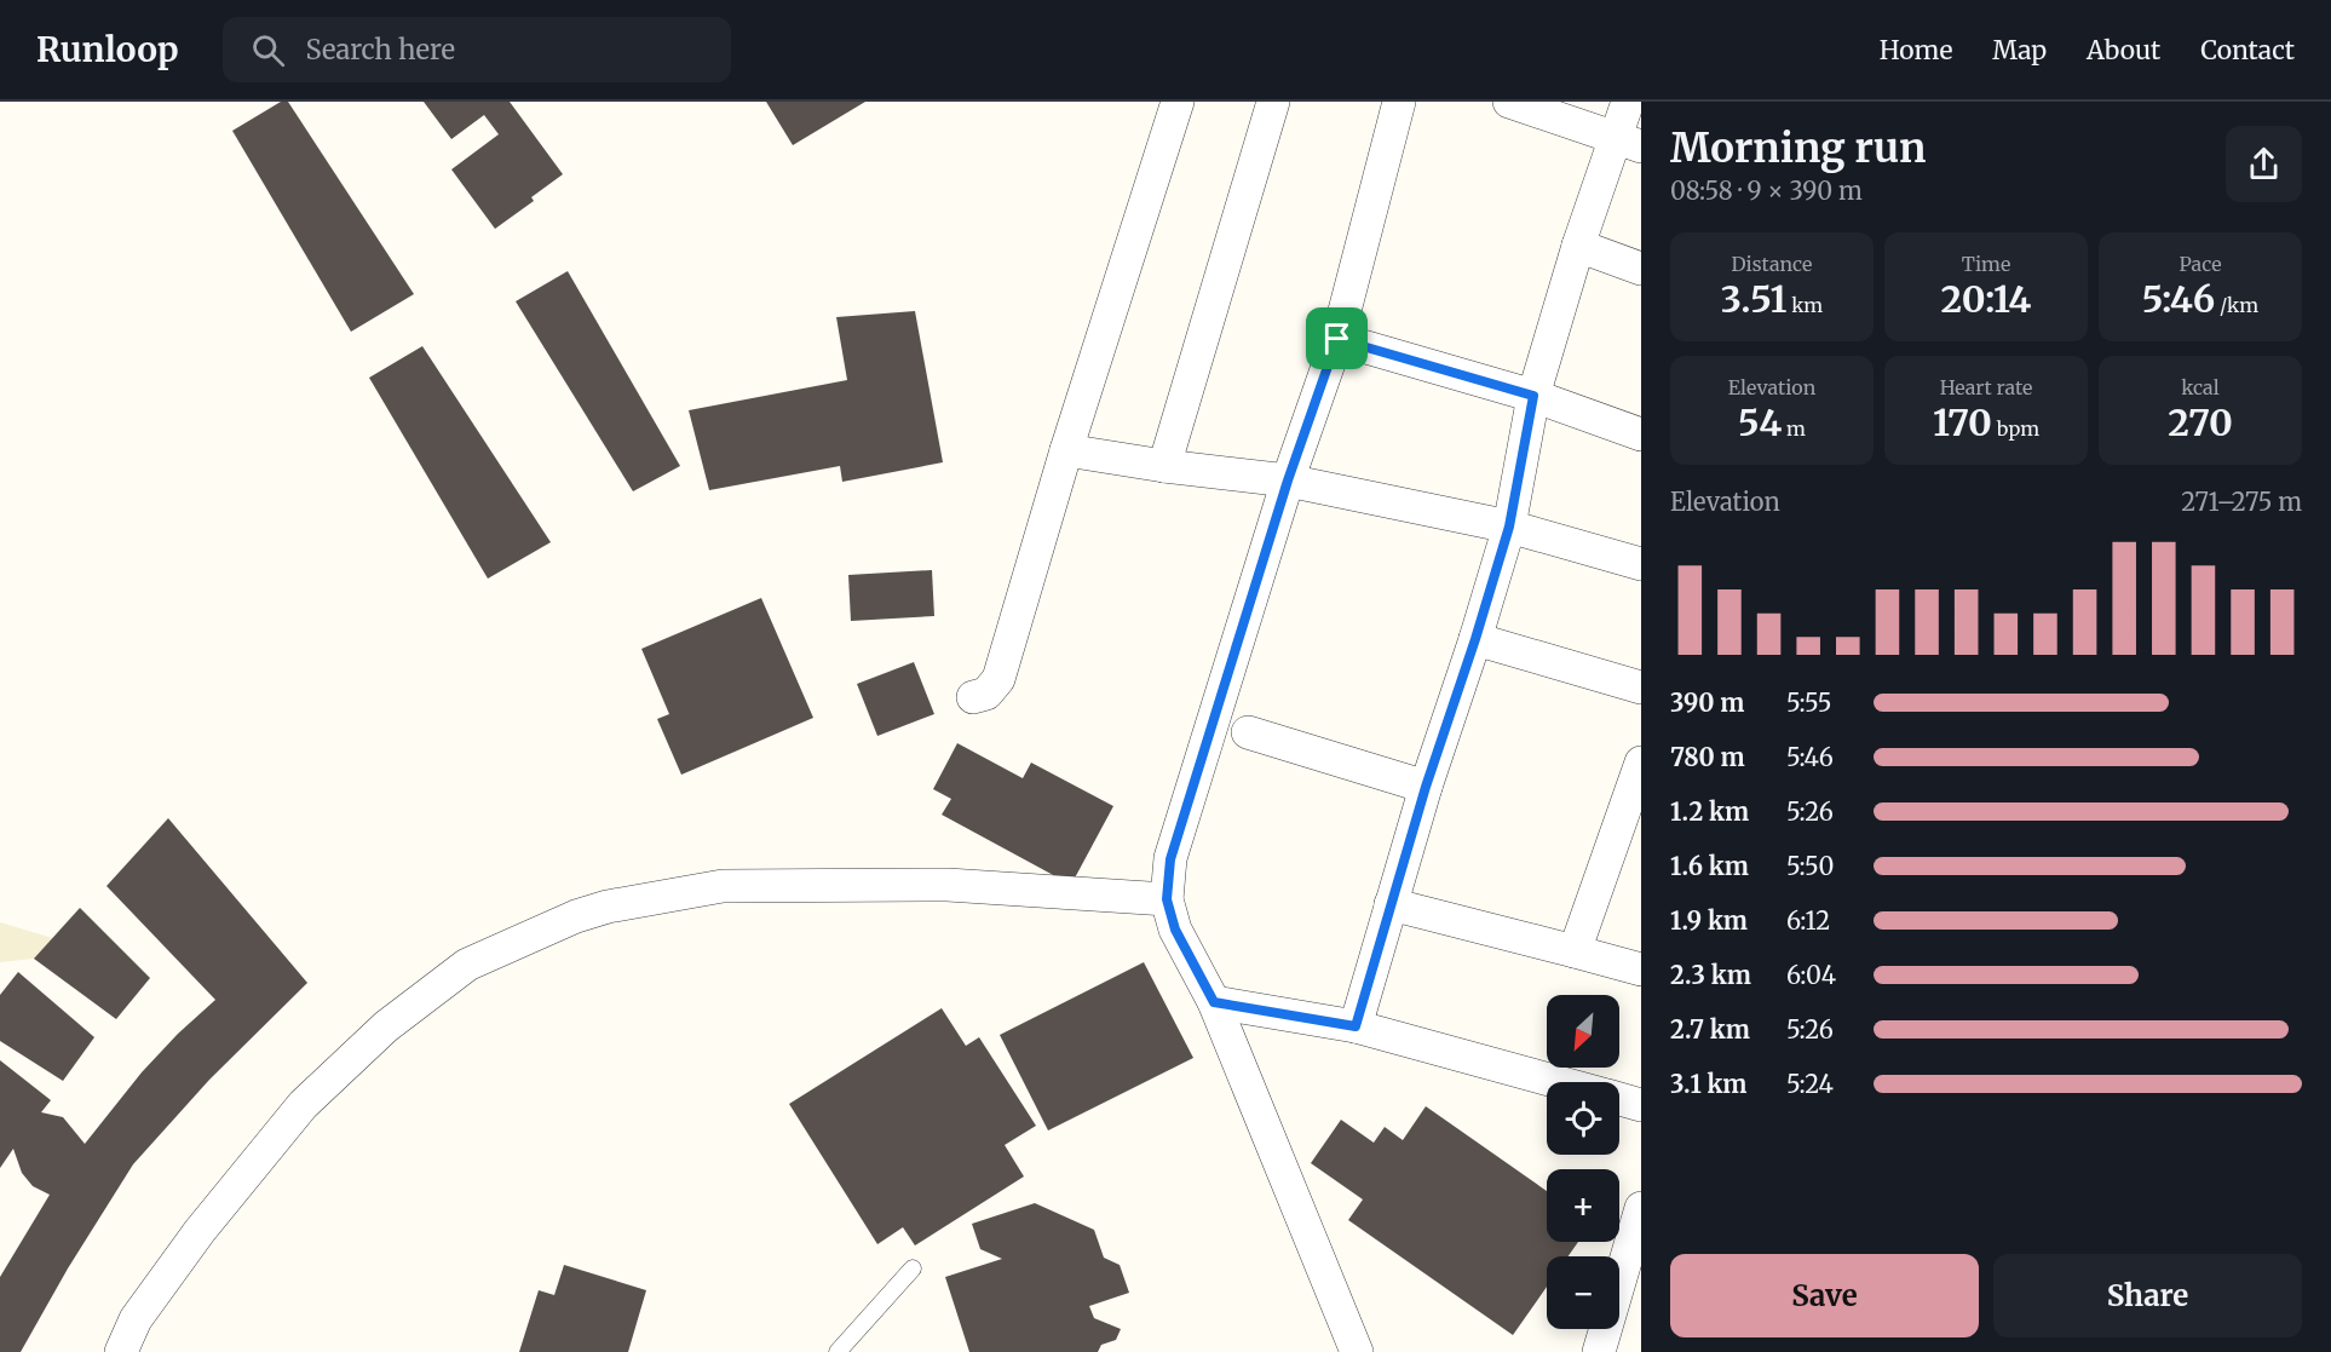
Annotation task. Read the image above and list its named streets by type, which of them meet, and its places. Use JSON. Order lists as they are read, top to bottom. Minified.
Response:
{"north":"bottom left","page":{"header":"Runloop","search":"Search here","nav":["Home","Map","About","Contact"],"heading":["Morning run","08:58 · 9 × 390 m"],"stats":[["Distance","3.51 km"],["Time","20:14"],["Pace","5:46 /km"],["Elevation","54 m"],["Heart rate","170 bpm"],["kcal","270"]],"chart":["Elevation","271–275 m"],"list":[{"name":"390 m","note":"5:55"},{"name":"780 m","note":"5:46"},{"name":"1.2 km","note":"5:26"},{"name":"1.6 km","note":"5:50"},{"name":"1.9 km","note":"6:12"},{"name":"2.3 km","note":"6:04"},{"name":"2.7 km","note":"5:26"},{"name":"3.1 km","note":"5:24"}],"map_buttons":["+","−"],"buttons":["Save","Share"]}}
